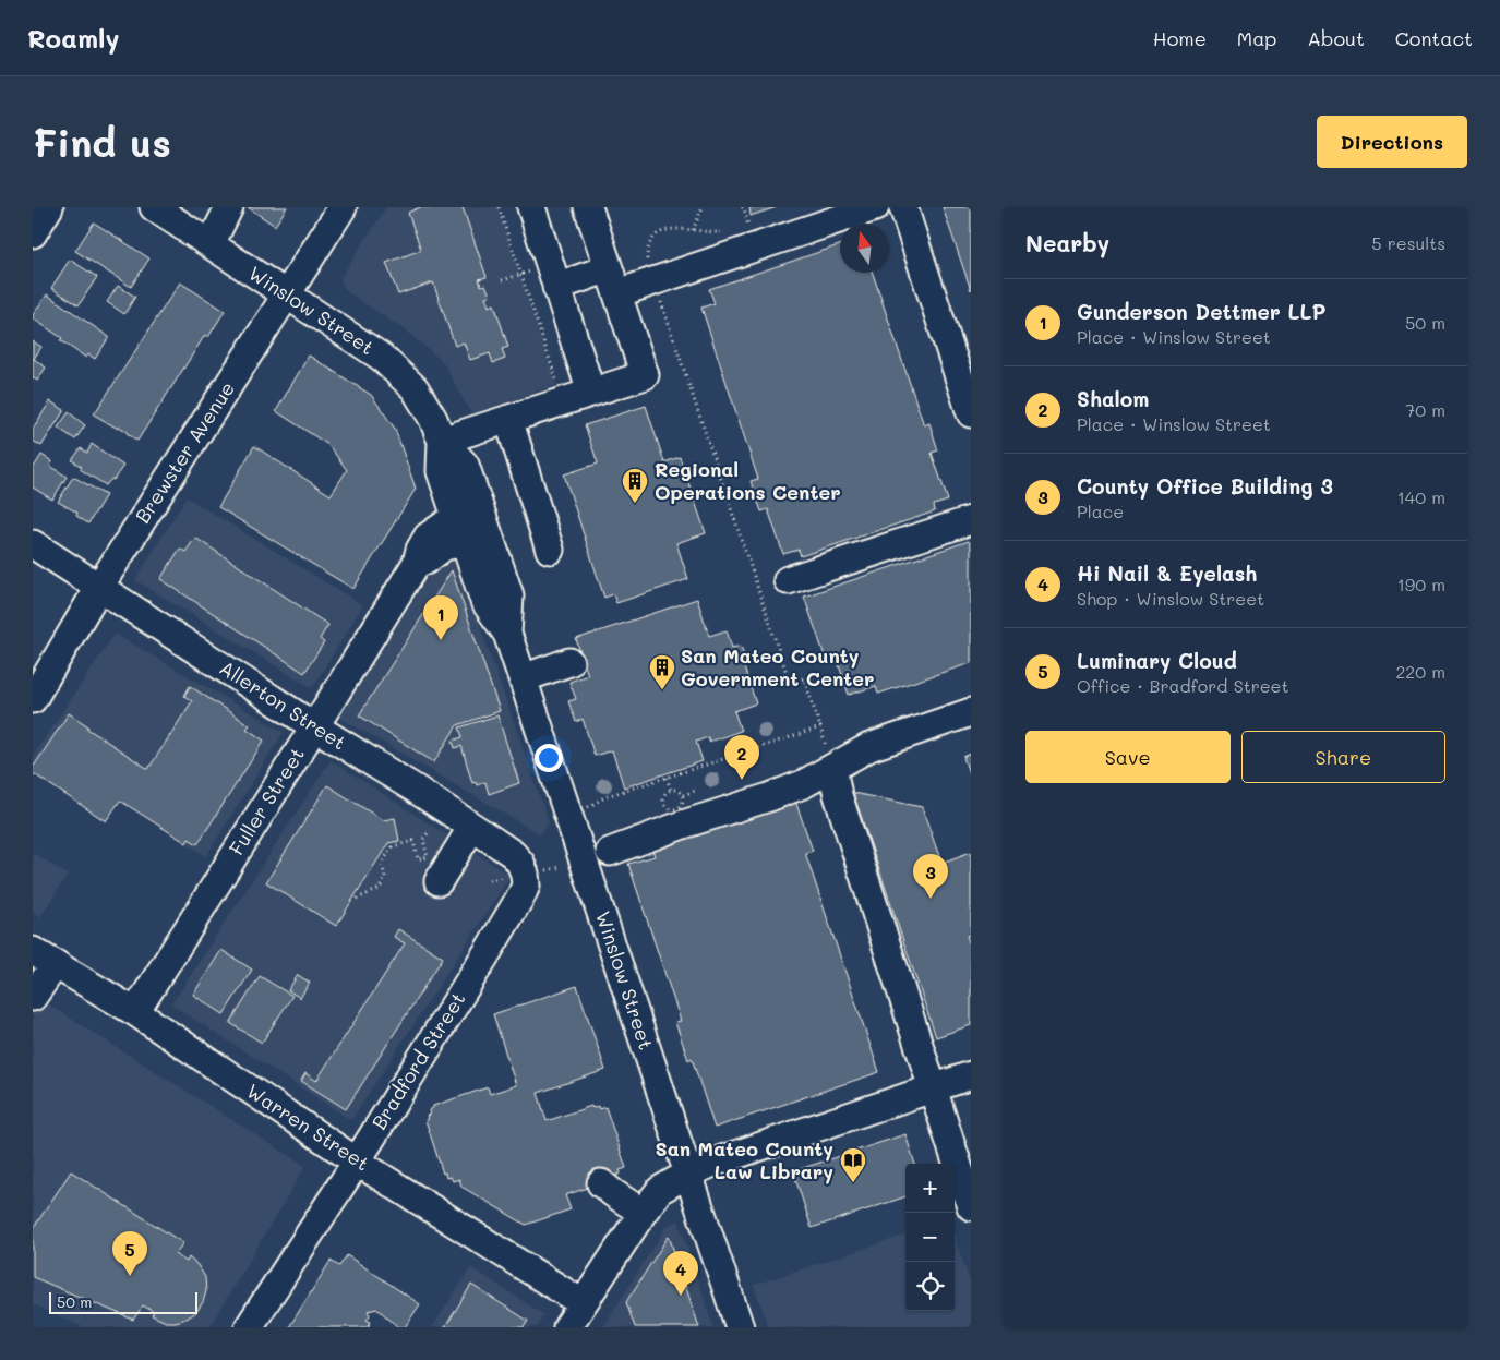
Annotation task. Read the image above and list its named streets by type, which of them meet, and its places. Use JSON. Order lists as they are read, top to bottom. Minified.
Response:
{"streets":{"street":["Winslow Street","Brewster Avenue","Allerton Street","Fuller Street","Bradford Street","Warren Street"]},"crossings":[["Winslow Street","Brewster Avenue"],["Winslow Street","Fuller Street"],["Brewster Avenue","Allerton Street"],["Allerton Street","Fuller Street"],["Allerton Street","Bradford Street"],["Fuller Street","Warren Street"],["Bradford Street","Warren Street"]],"places":{"building":["Regional Operations Center","San Mateo County Government Center"],"library":["San Mateo County Law Library"]},"scale_bar":"50 m","north":"top","page":{"header":"Roamly","nav":["Home","Map","About","Contact"],"buttons":["Directions",["Save","Share"]],"title":"Find us","heading":["Nearby","5 results"],"list":[{"mark":"1","name":"Gunderson Dettmer LLP","note":"Place · Winslow Street","value":"50 m"},{"mark":"2","name":"Shalom","note":"Place · Winslow Street","value":"70 m"},{"mark":"3","name":"County Office Building 3","note":"Place","value":"140 m"},{"mark":"4","name":"Hi Nail & Eyelash","note":"Shop · Winslow Street","value":"190 m"},{"mark":"5","name":"Luminary Cloud","note":"Office · Bradford Street","value":"220 m"}],"pins":["1","2","3","5","4"],"map_buttons":["+","−"],"scale":"50 m"}}
